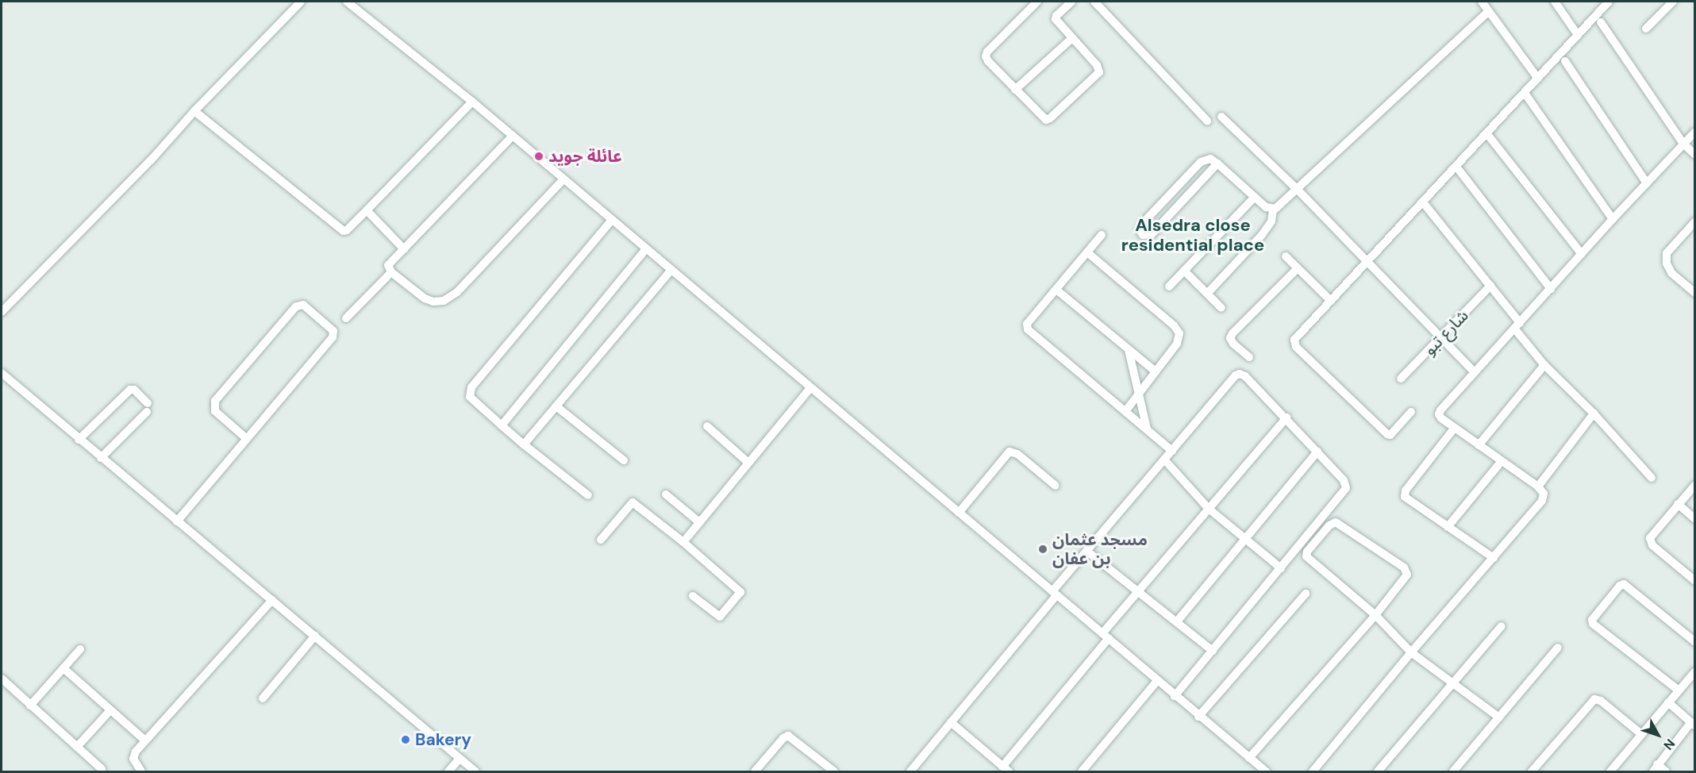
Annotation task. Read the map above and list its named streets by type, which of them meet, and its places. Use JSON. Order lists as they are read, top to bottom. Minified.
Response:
{"streets":{"street":["شارع تبو"]},"districts":["Alsedra close residential place"],"places":["عائلة جويد","مسجد عثمان بن عفان","Bakery"],"north":"bottom right"}
